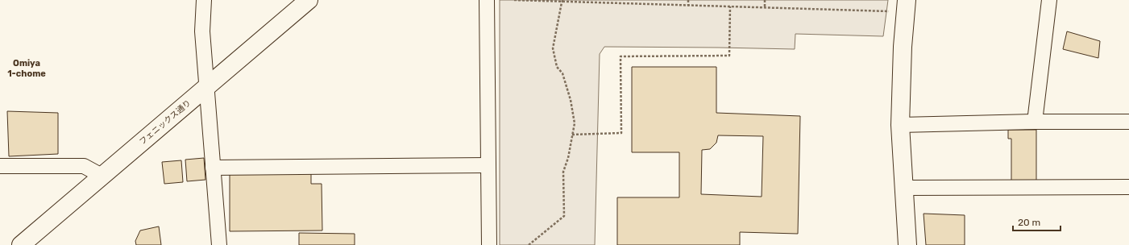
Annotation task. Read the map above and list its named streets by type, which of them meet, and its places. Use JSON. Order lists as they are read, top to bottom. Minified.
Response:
{"streets":{"main road":["フェニックス通り"]},"districts":["Omiya 1-chome"],"scale_bar":"20 m"}
